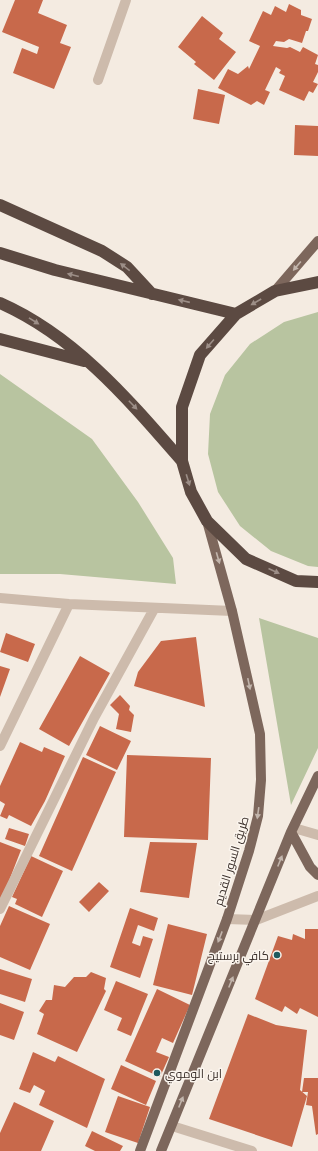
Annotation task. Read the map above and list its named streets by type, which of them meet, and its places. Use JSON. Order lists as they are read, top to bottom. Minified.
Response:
{"streets":{"main road":["طريق السور القديم"]},"places":["كافي برستيج","ابن الوموي"]}
